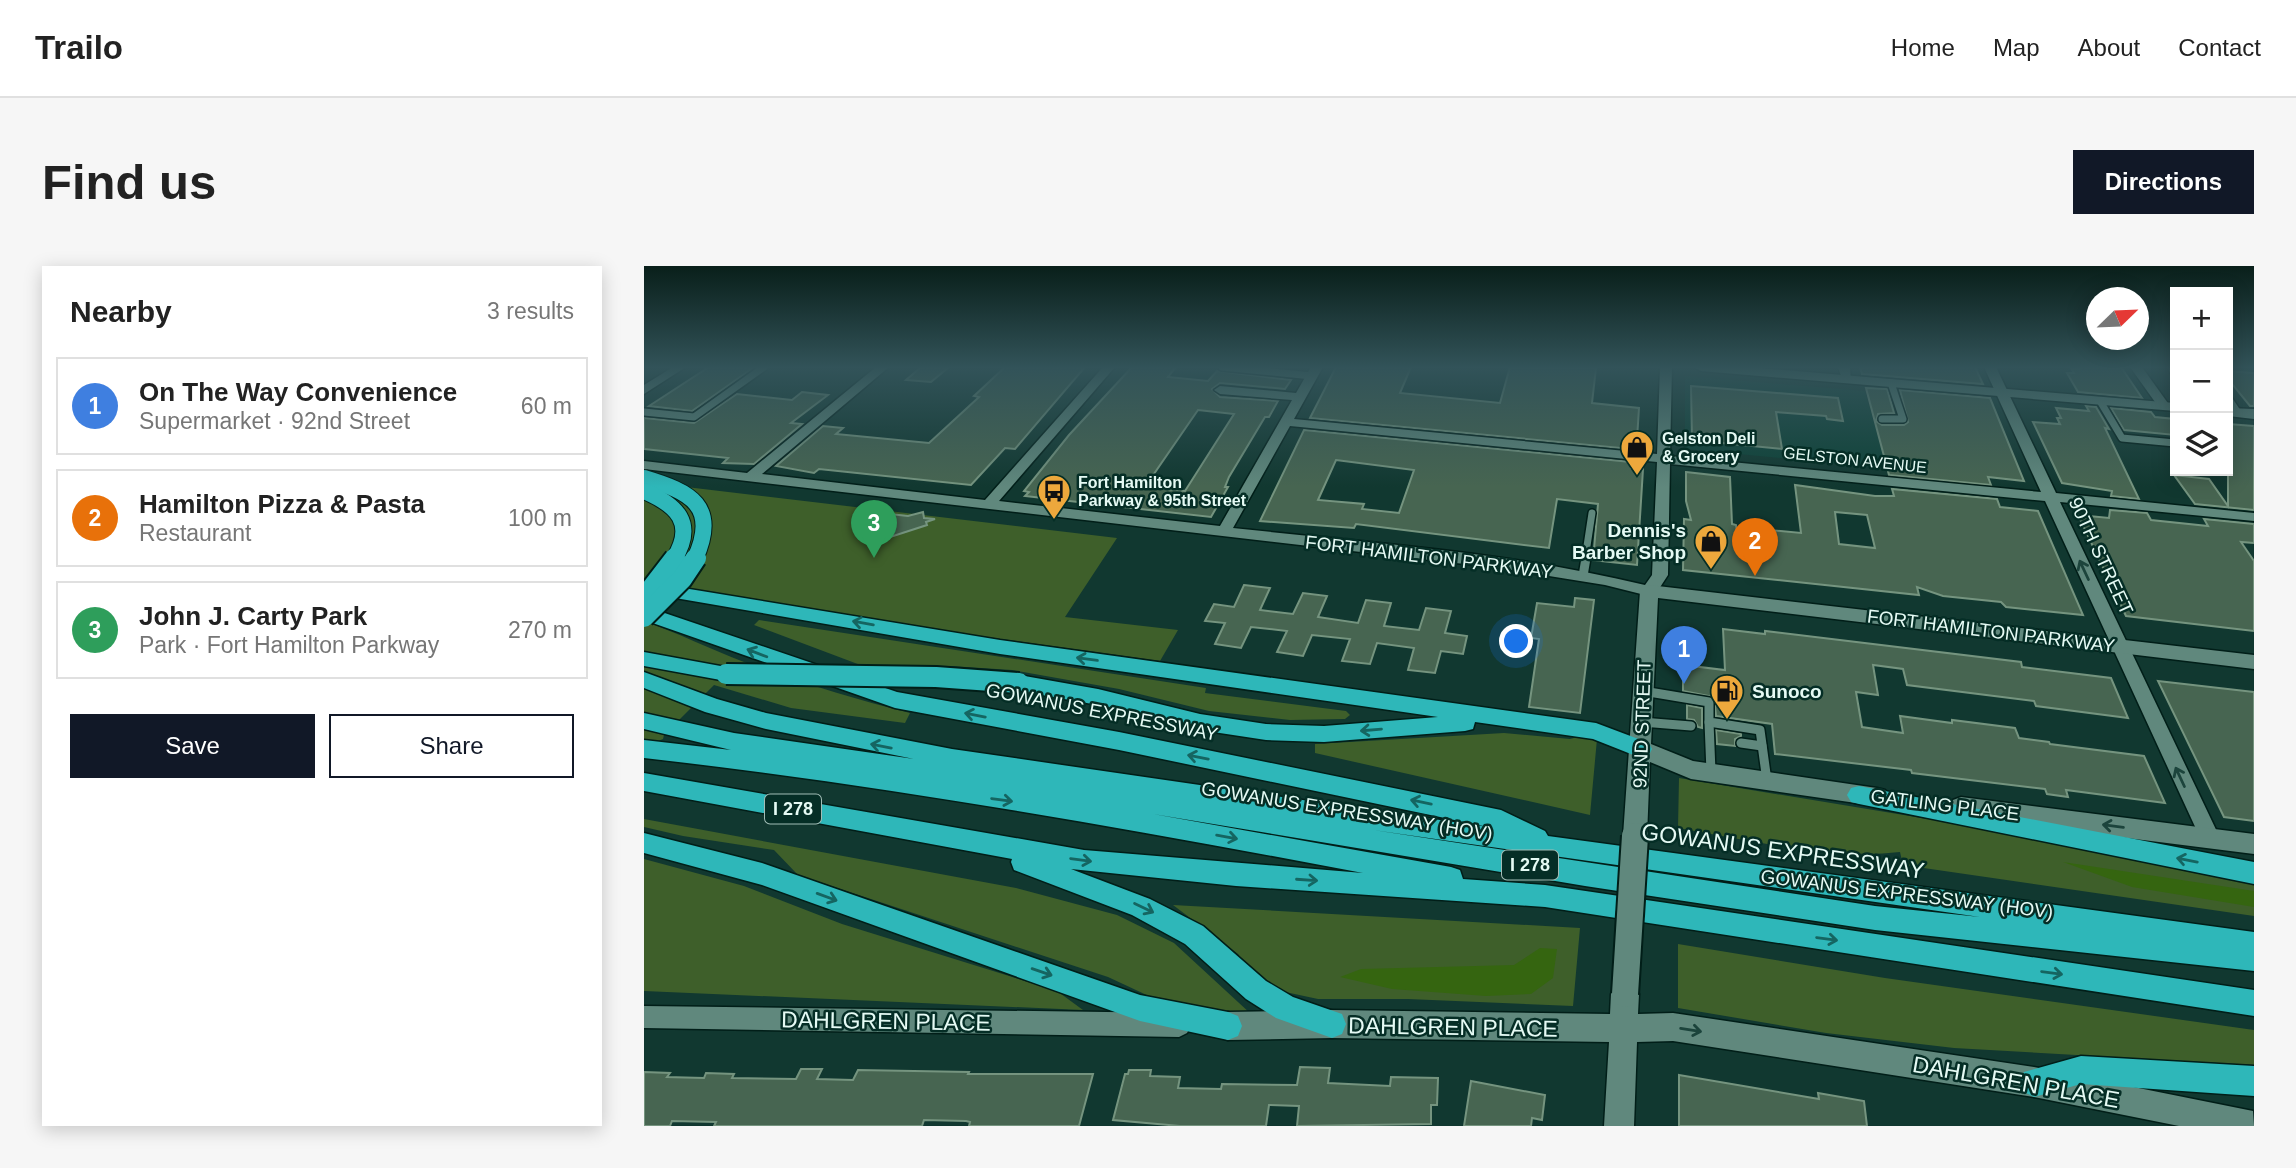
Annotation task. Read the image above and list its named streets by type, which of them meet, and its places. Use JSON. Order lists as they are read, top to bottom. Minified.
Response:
{"streets":{"highway":["GOWANUS EXPRESSWAY","I 278","GOWANUS EXPRESSWAY (HOV)"],"main road":["FORT HAMILTON PARKWAY","92ND STREET","GATLING PLACE","DAHLGREN PLACE"],"street":["GELSTON AVENUE","90TH STREET"]},"crossings":[["GELSTON AVENUE","90TH STREET"],["GELSTON AVENUE","92ND STREET"],["90TH STREET","FORT HAMILTON PARKWAY"],["90TH STREET","GATLING PLACE"],["FORT HAMILTON PARKWAY","92ND STREET"],["92ND STREET","GATLING PLACE"],["92ND STREET","DAHLGREN PLACE"]],"one_way":["90TH STREET","GATLING PLACE"],"places":{"shop":["Gelston Deli & Grocery","Dennis's Barber Shop"],"bus stop":["Fort Hamilton Parkway & 95th Street"],"fuel station":["Sunoco"]},"north":"top right","page":{"header":"Trailo","nav":["Home","Map","About","Contact"],"buttons":["Directions",["Save","Share"]],"title":"Find us","heading":["Nearby","3 results"],"map_buttons":["+","−"],"list":[{"mark":"1","name":"On The Way Convenience","note":"Supermarket · 92nd Street","value":"60 m"},{"mark":"2","name":"Hamilton Pizza & Pasta","note":"Restaurant","value":"100 m"},{"mark":"3","name":"John J. Carty Park","note":"Park · Fort Hamilton Parkway","value":"270 m"}],"pins":["3","2","1"]}}
